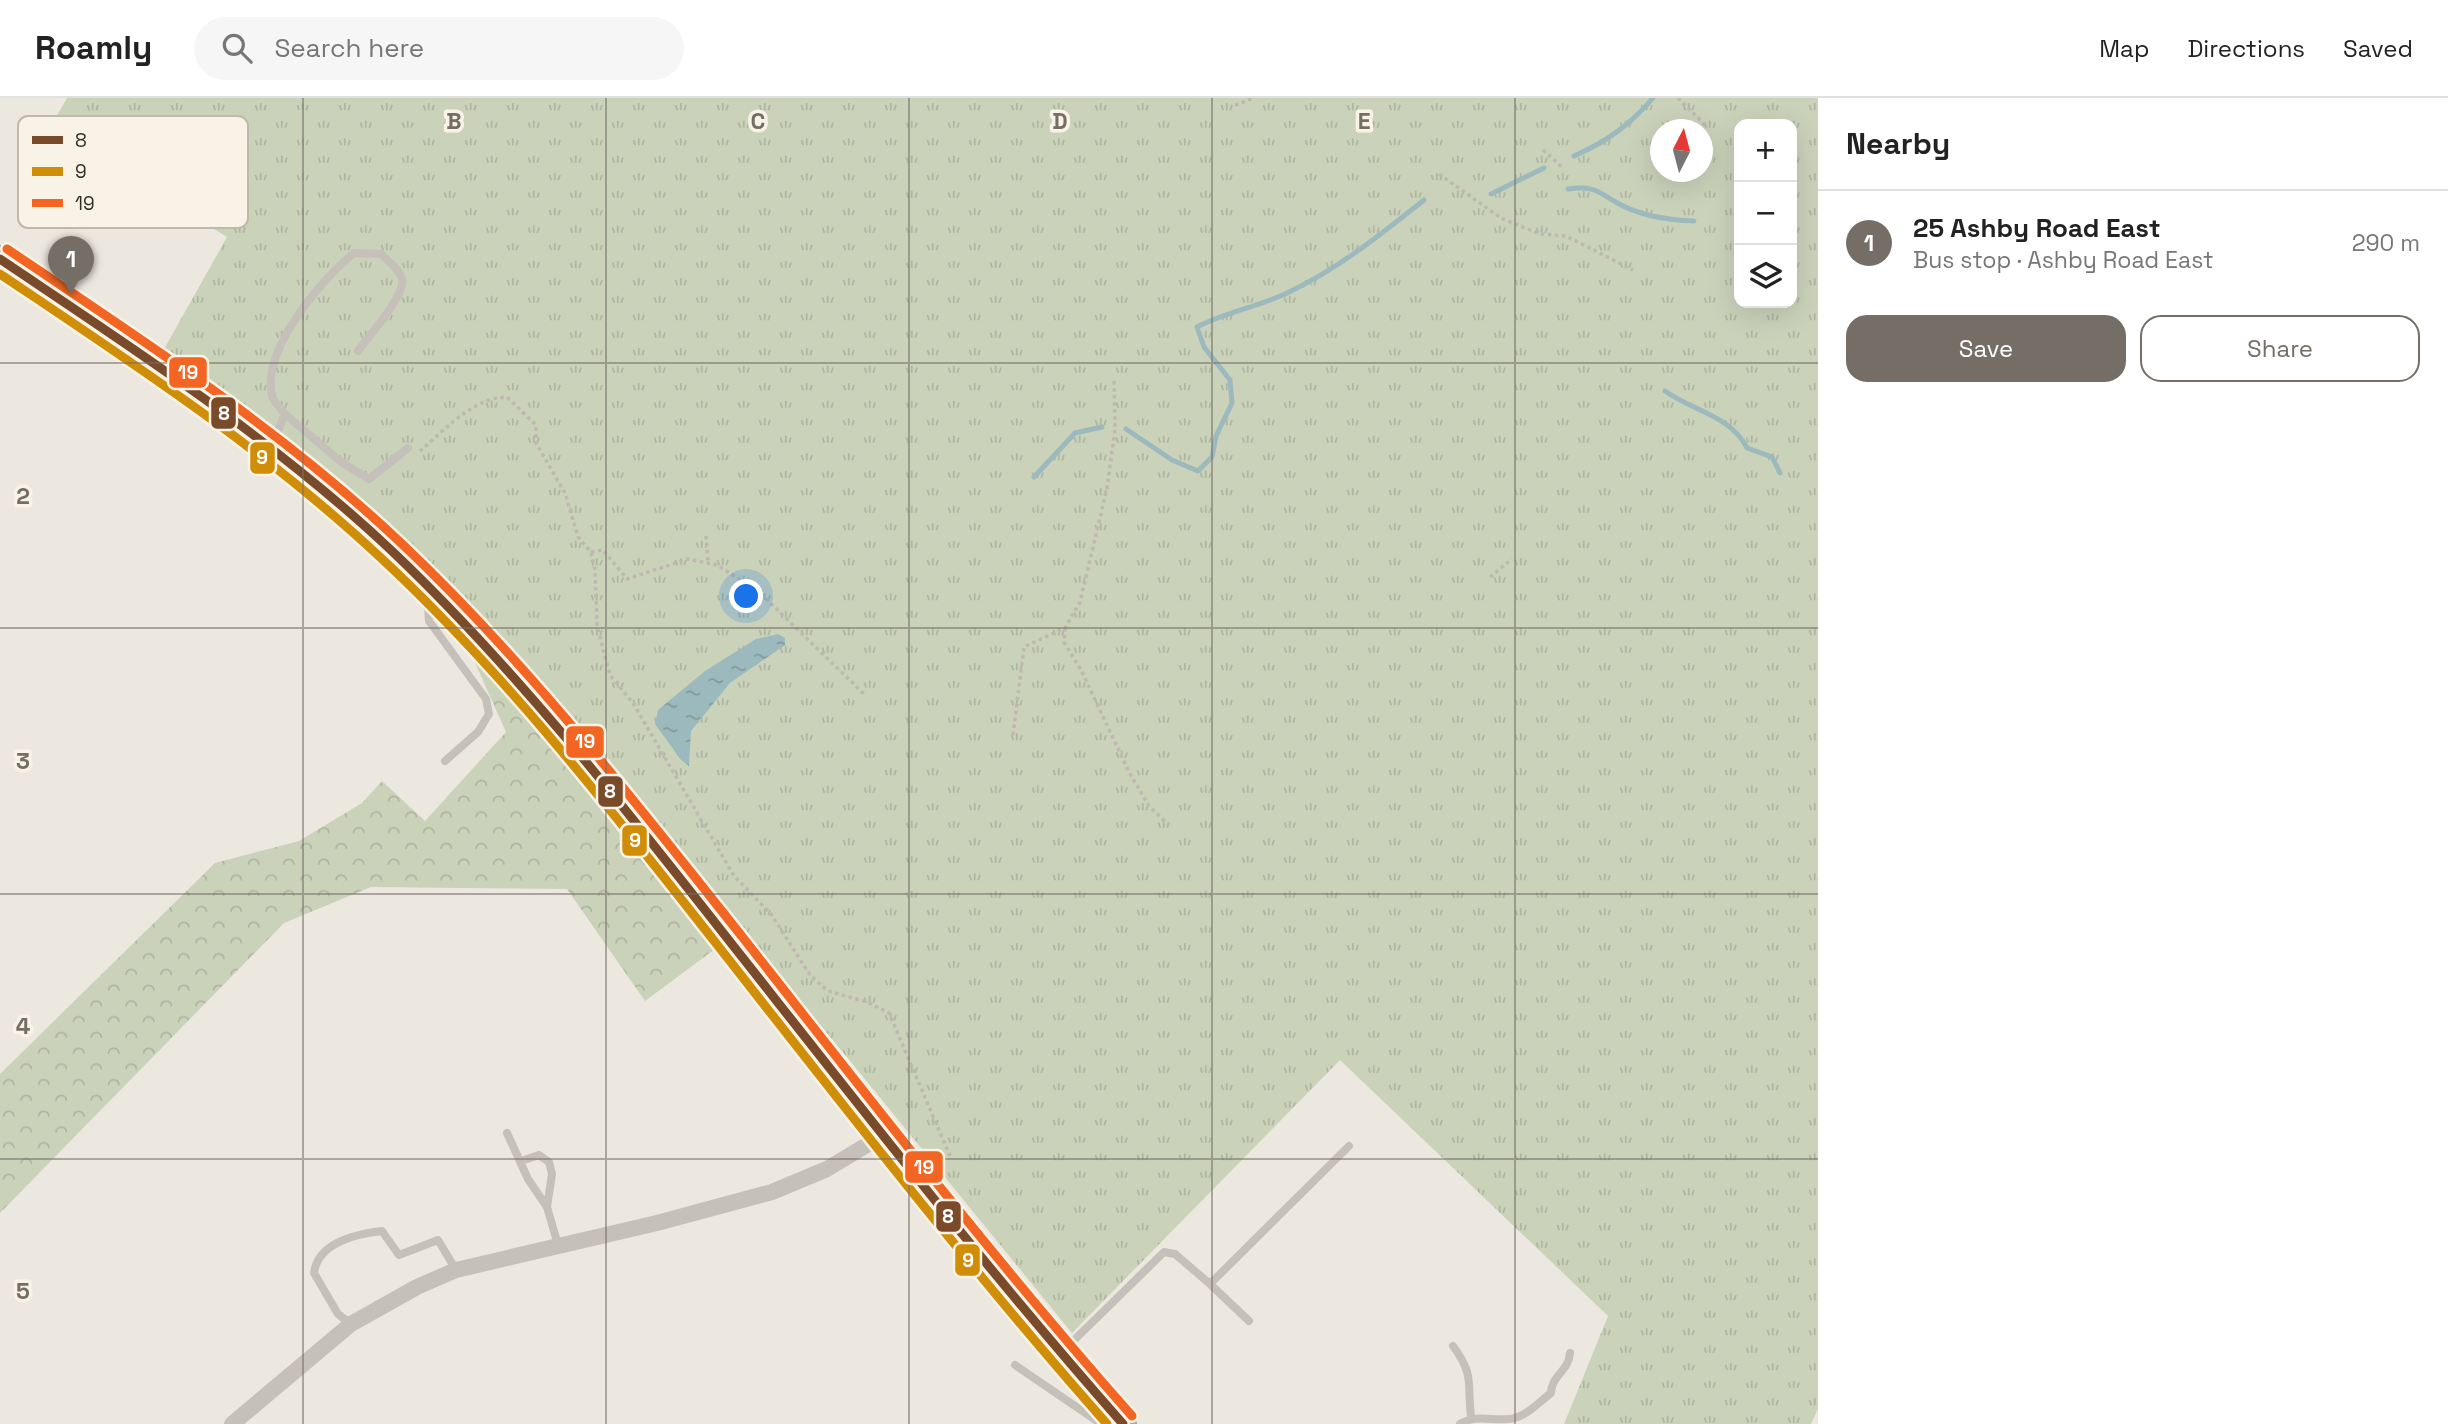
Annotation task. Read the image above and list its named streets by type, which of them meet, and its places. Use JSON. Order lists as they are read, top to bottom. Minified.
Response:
{"lines":["transit line 19","transit line 8","transit line 9"],"legend":["8","9","19"],"north":"top","page":{"header":"Roamly","search":"Search here","nav":["Map","Directions","Saved"],"heading":"Nearby","map_buttons":["+","−"],"list":[{"mark":"1","name":"25 Ashby Road East","note":"Bus stop · Ashby Road East","value":"290 m"}],"pins":"1","buttons":["Save","Share"]},"grid":{"columns":["B","C","D","E"],"rows":["2","3","4","5"]}}
